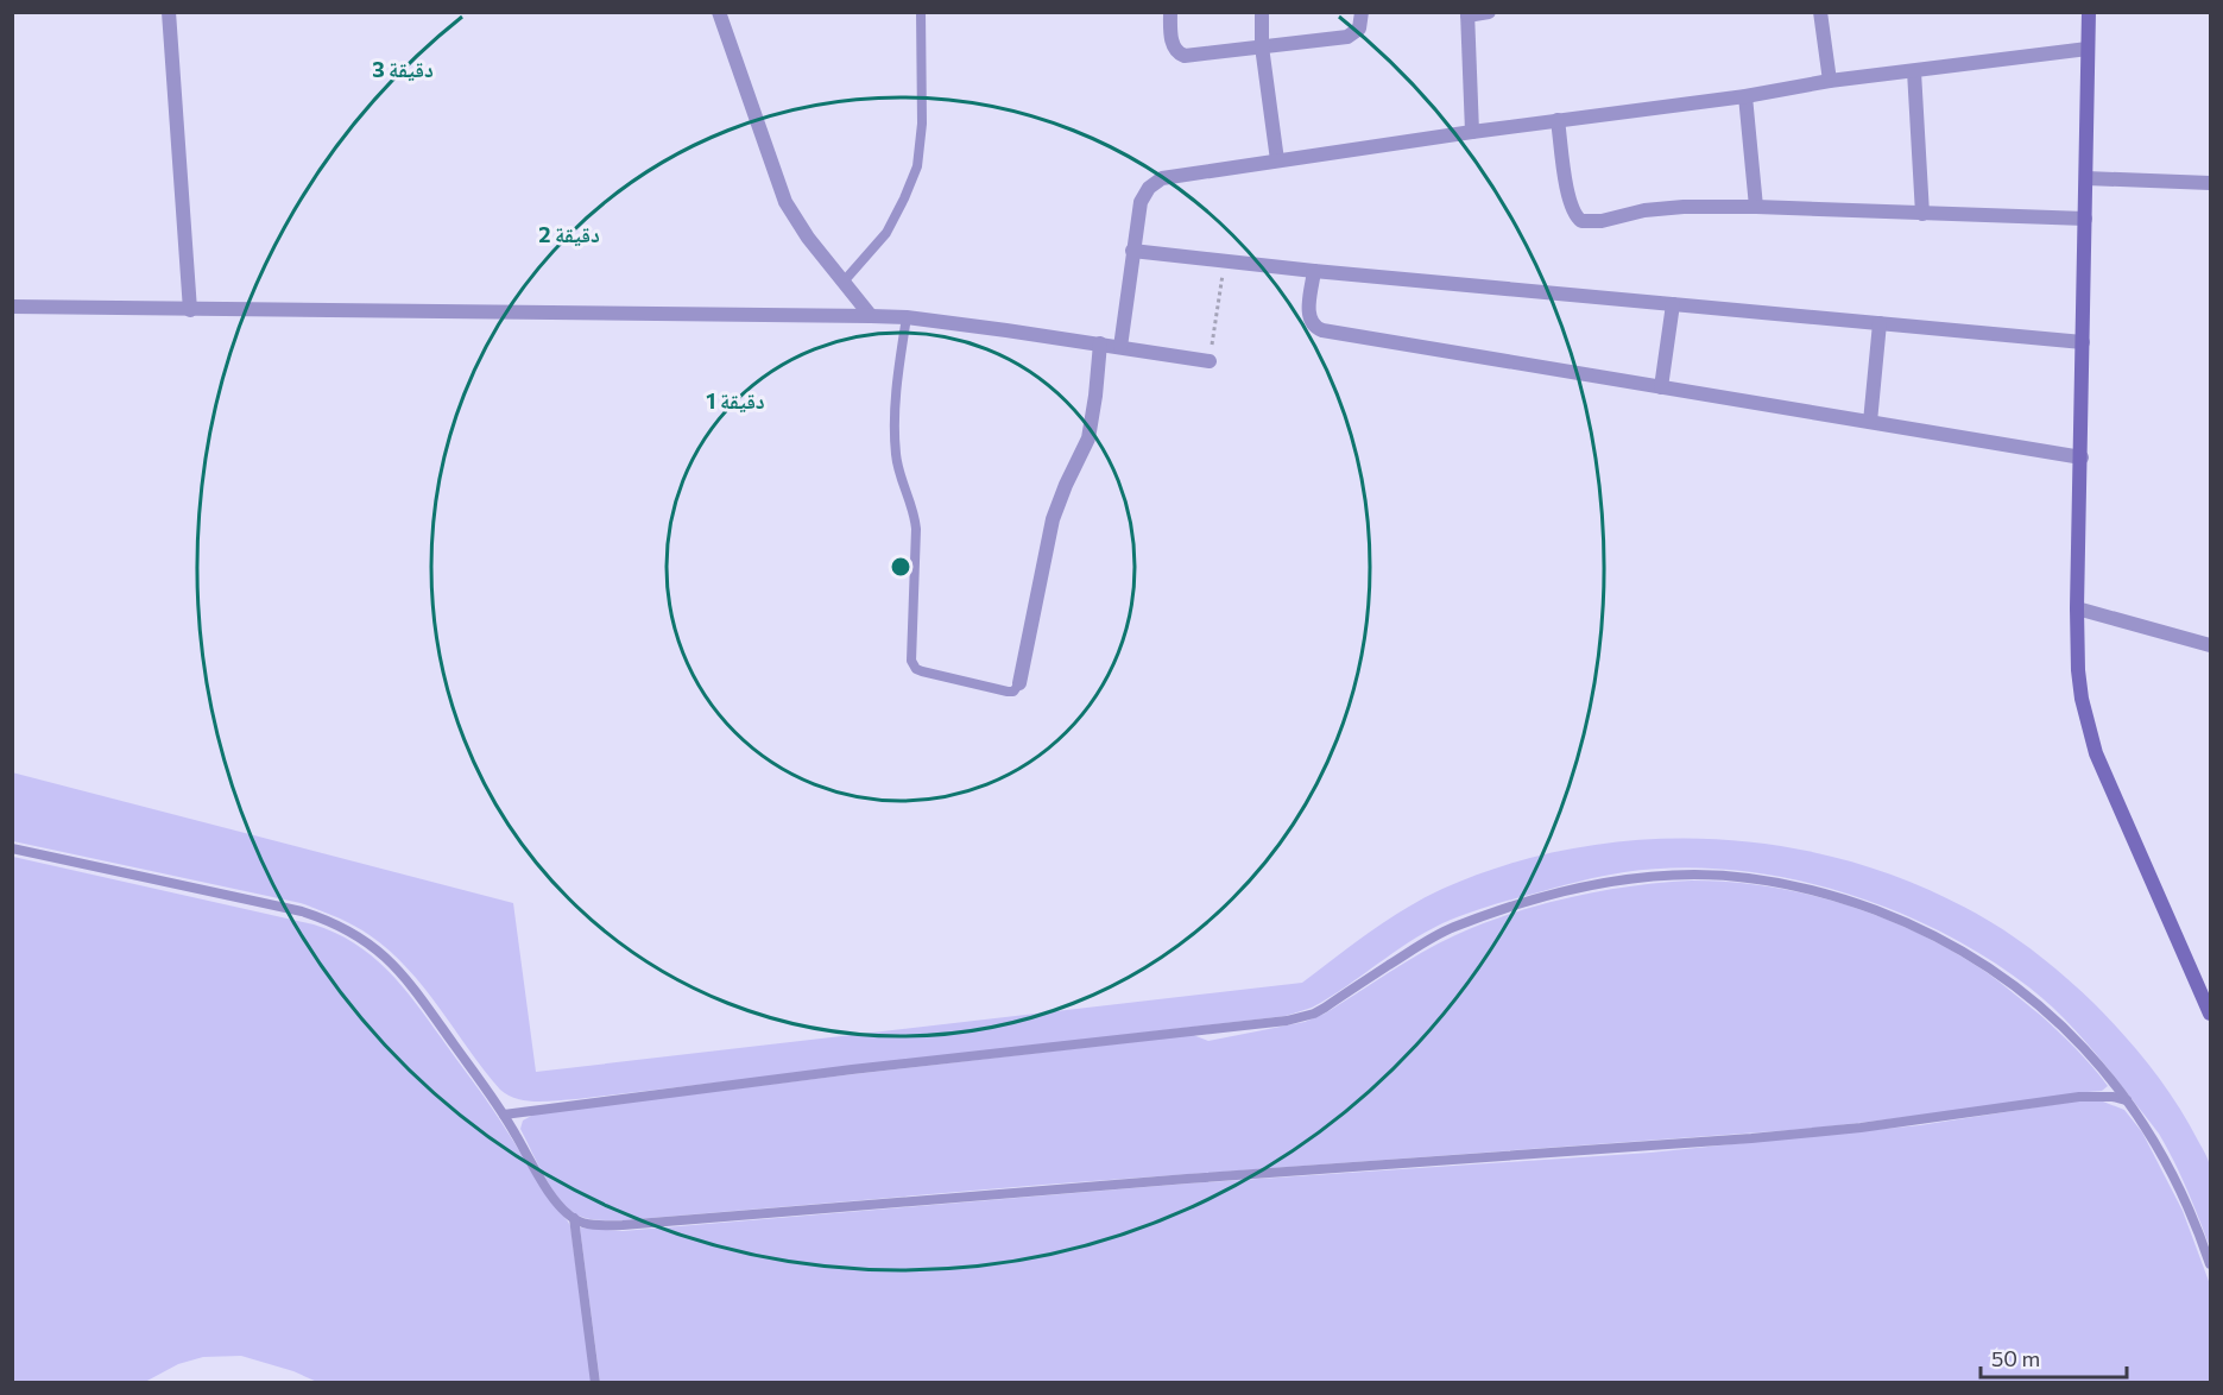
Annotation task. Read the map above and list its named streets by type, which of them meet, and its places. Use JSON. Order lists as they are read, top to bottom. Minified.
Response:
{"scale_bar":"50 m","rings":["3 دقيقة","2 دقيقة","1 دقيقة"]}
